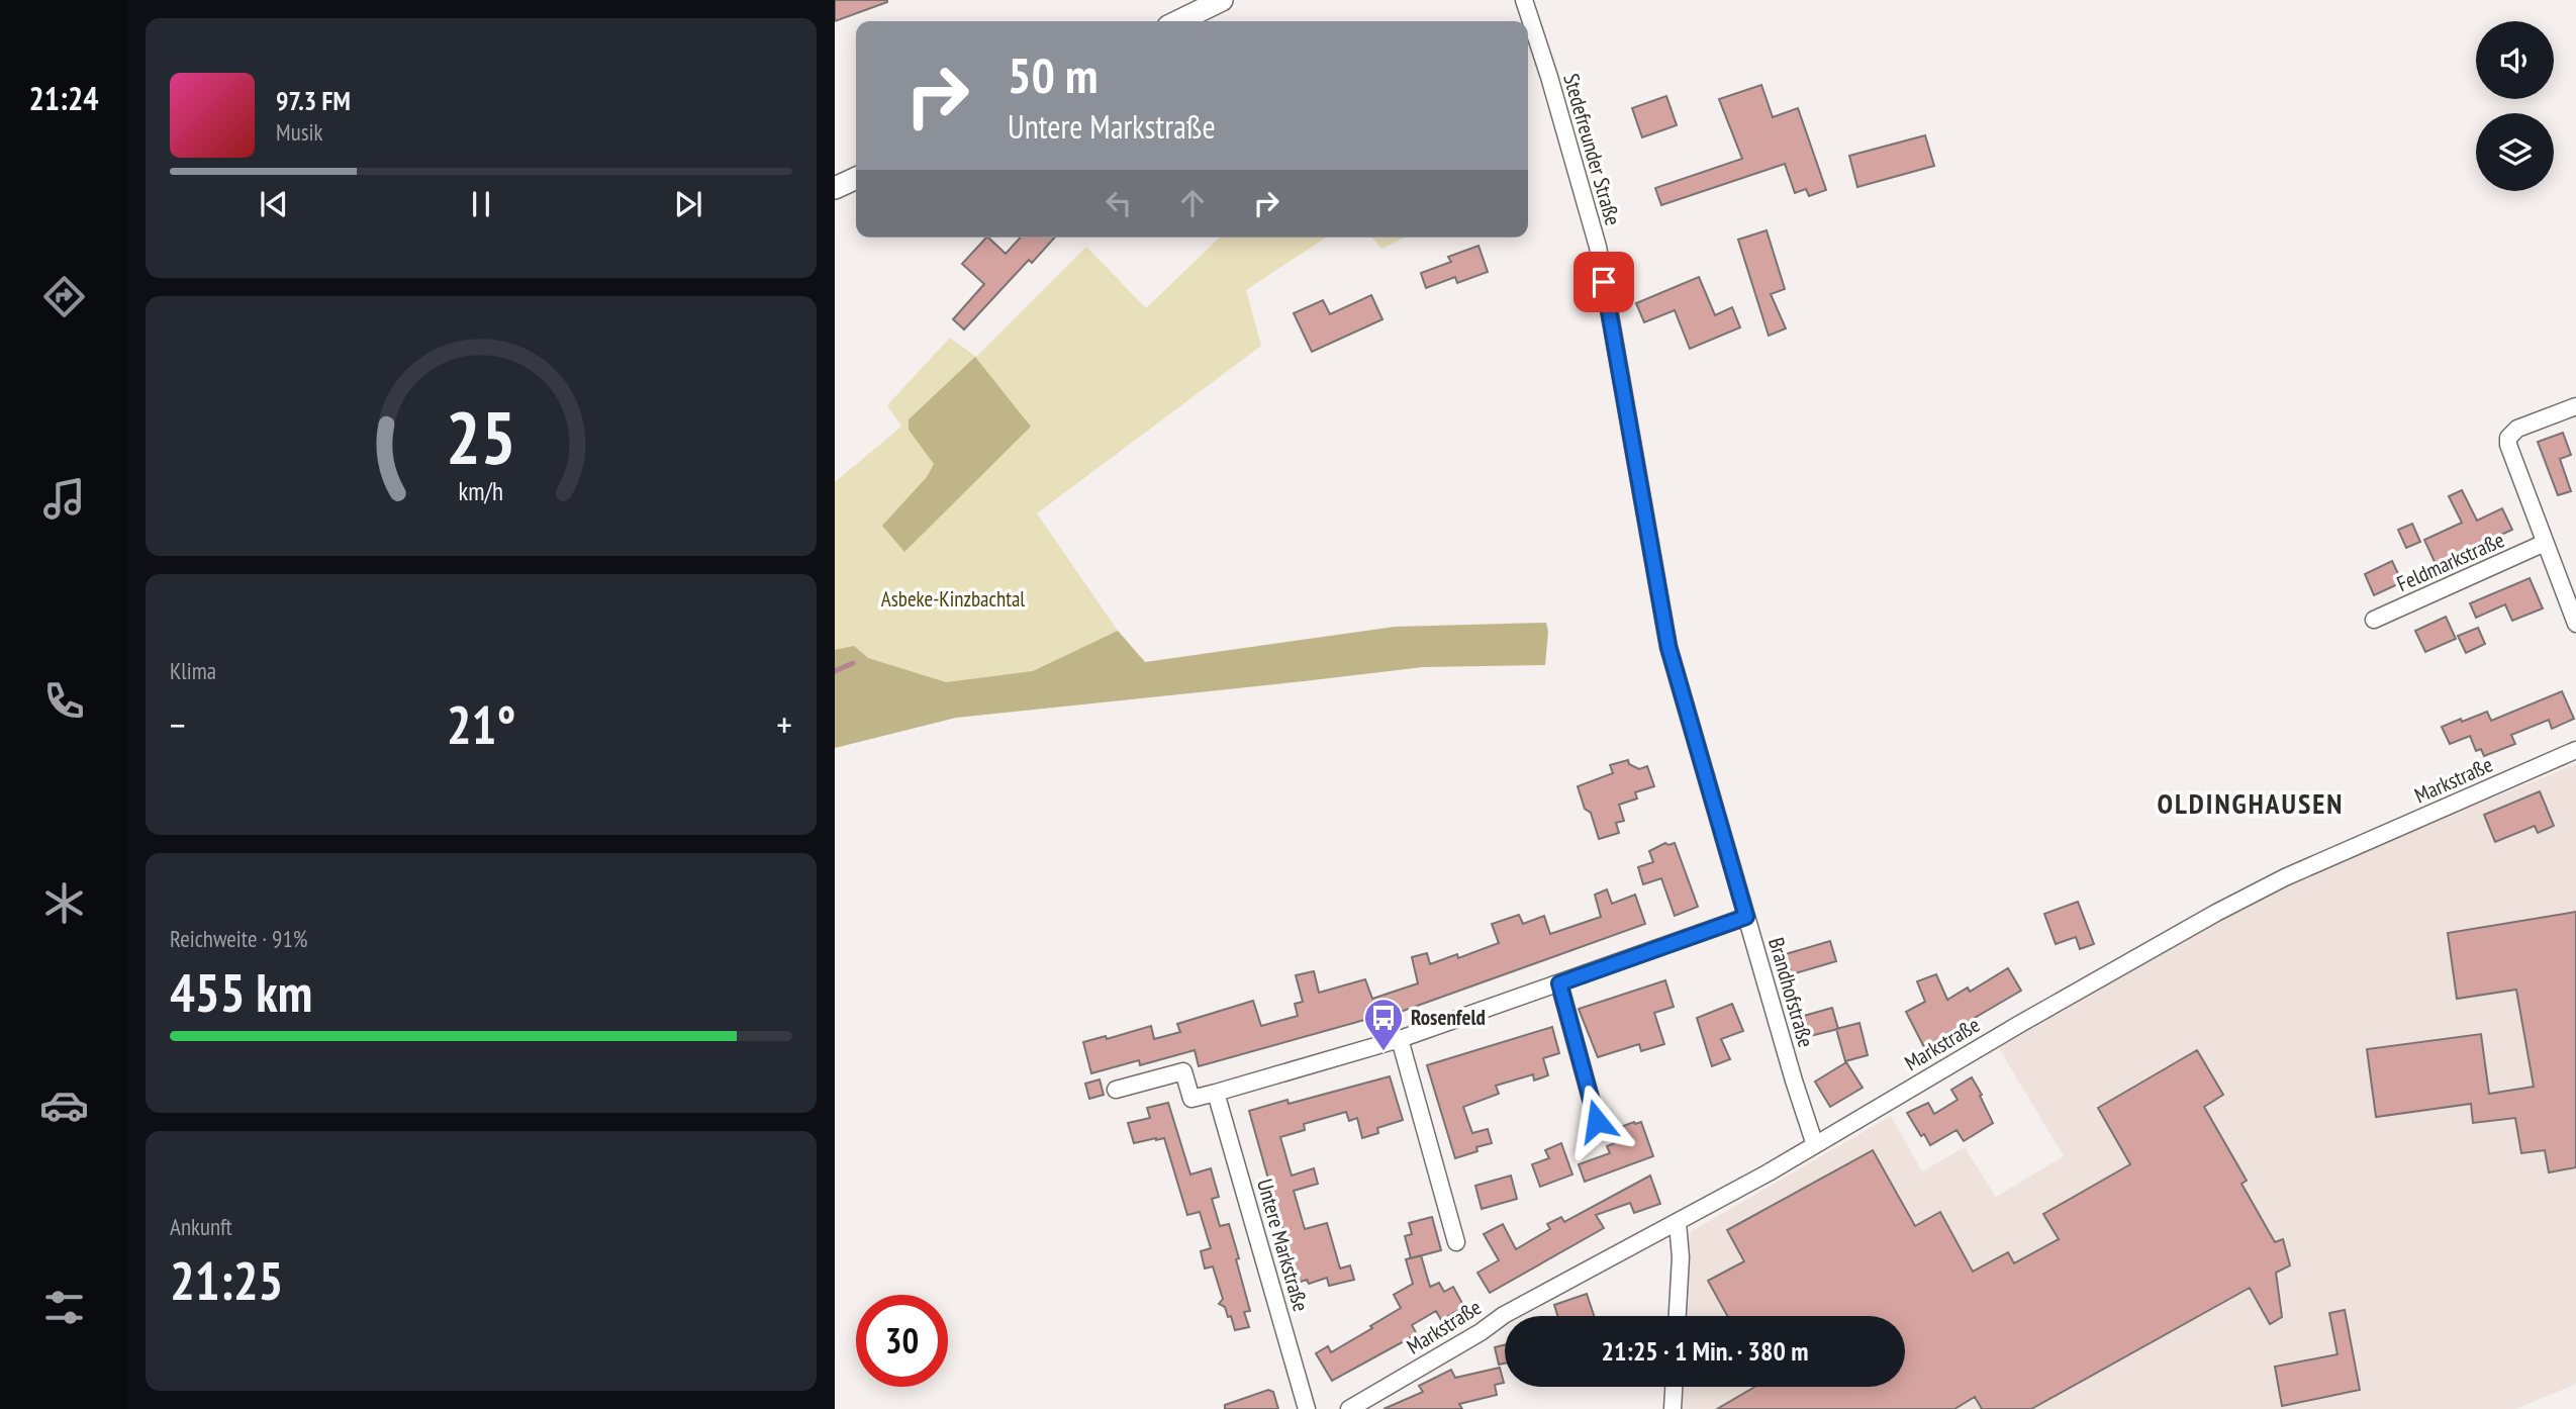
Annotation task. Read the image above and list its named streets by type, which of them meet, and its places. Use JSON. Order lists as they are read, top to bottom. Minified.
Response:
{"streets":{"street":["Stedefreunder Straße","Feldmarkstraße","Markstraße","Brandhofstraße","Untere Markstraße"]},"crossings":[["Stedefreunder Straße","Brandhofstraße"],["Markstraße","Brandhofstraße"]],"districts":["OLDINGHAUSEN"],"parks":["Asbeke-Kinzbachtal"],"places":{"bus stop":["Rosenfeld"]},"page":{"tabs":"21:24","turn":["50 m","Untere Markstraße"],"song":["97.3 FM","Musik"],"tile":["Klima",["Reichweite · 91%","455 km"],["Ankunft","21:25"]],"heat":["−","21°","+"],"limit":"30","trip":"21:25 · 1 Min. · 380 m","gauge":["25","km/h"]}}
